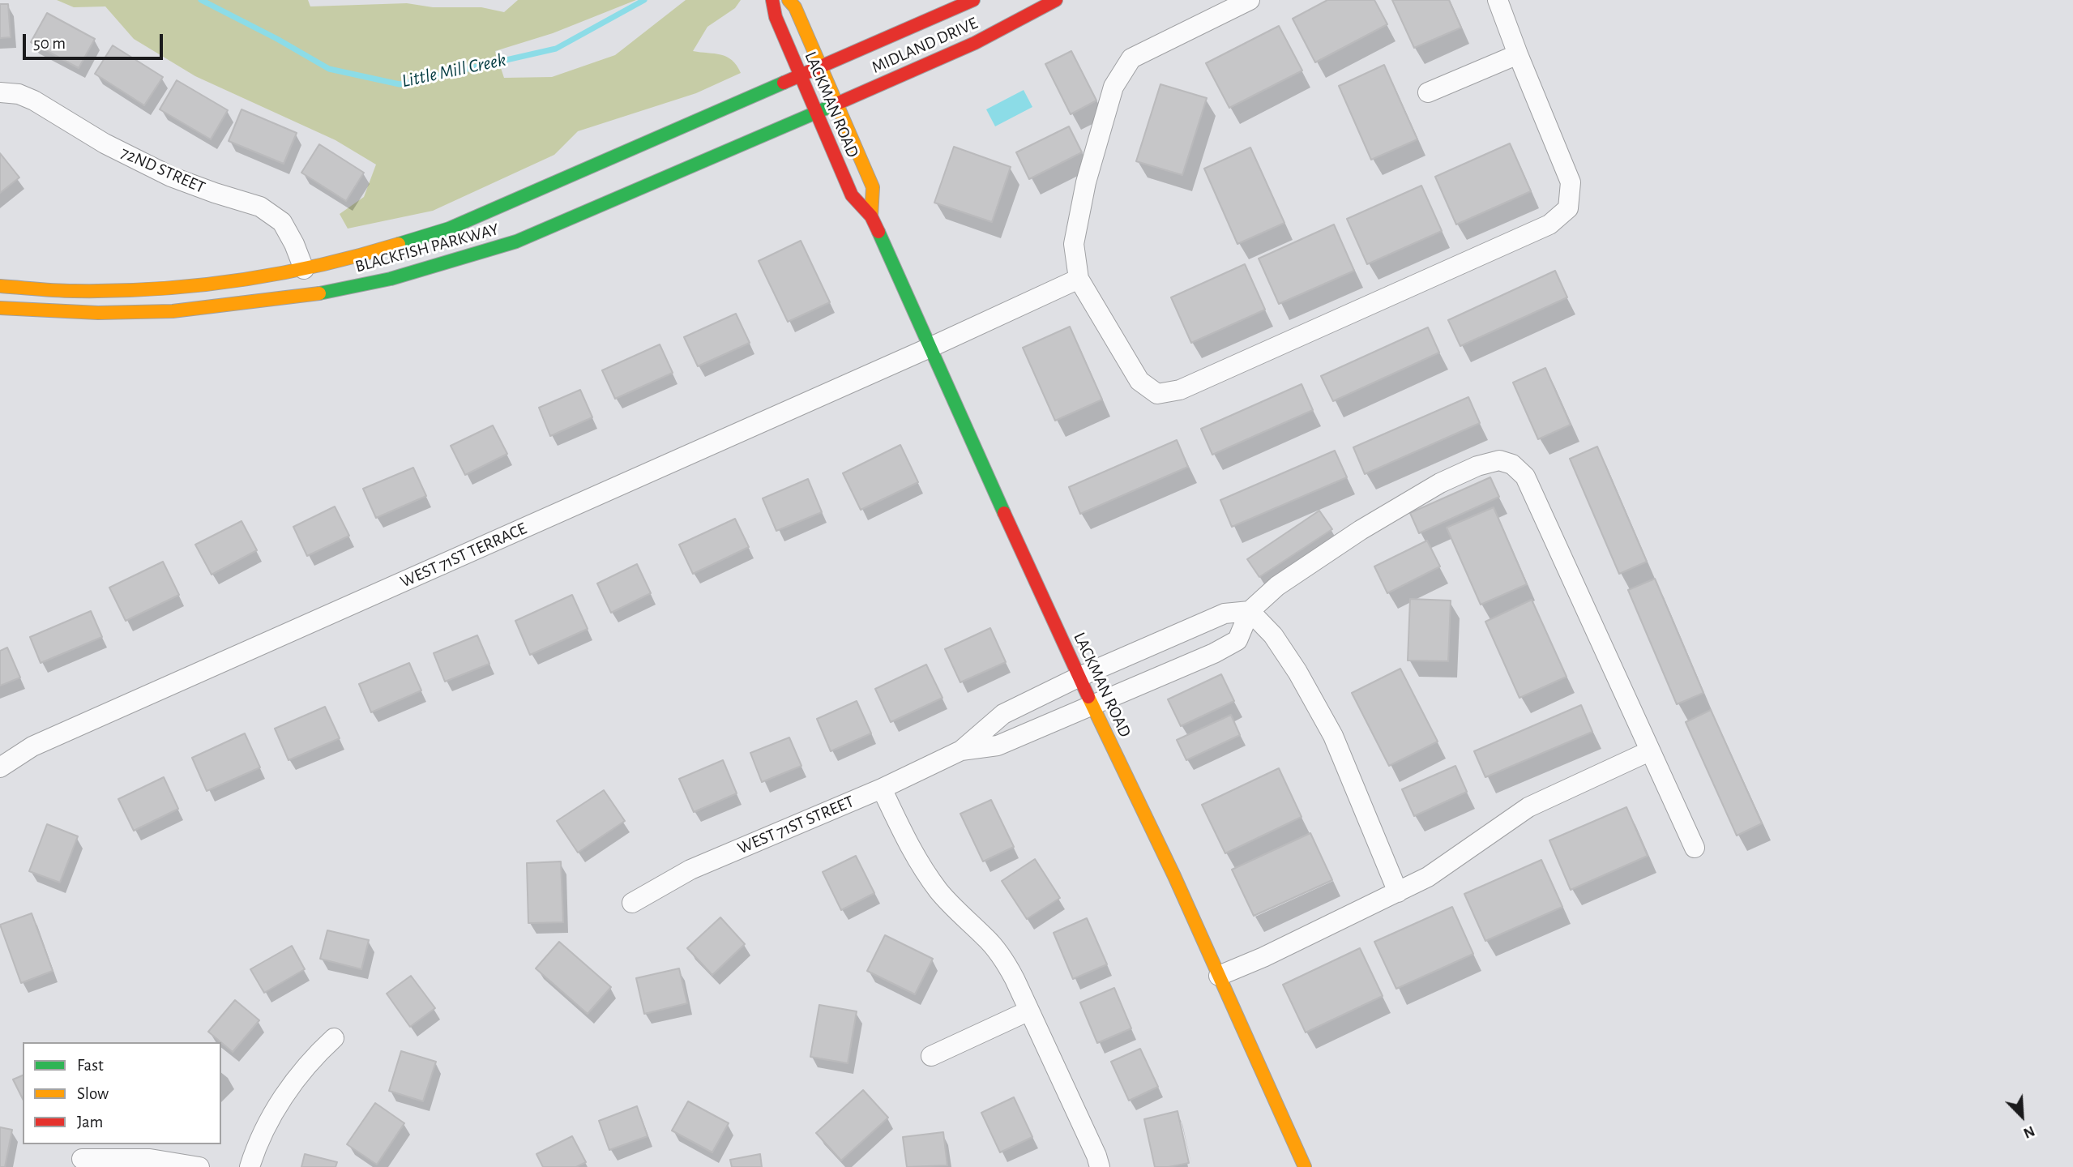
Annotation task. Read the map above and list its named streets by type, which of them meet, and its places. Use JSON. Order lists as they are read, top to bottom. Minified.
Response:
{"streets":{"main road":["MIDLAND DRIVE","LACKMAN ROAD","BLACKFISH PARKWAY"],"street":["72ND STREET","WEST 71ST TERRACE","WEST 71ST STREET"]},"crossings":[["MIDLAND DRIVE","LACKMAN ROAD"],["MIDLAND DRIVE","BLACKFISH PARKWAY"],["LACKMAN ROAD","BLACKFISH PARKWAY"],["LACKMAN ROAD","WEST 71ST TERRACE"],["LACKMAN ROAD","WEST 71ST STREET"],["72ND STREET","BLACKFISH PARKWAY"]],"water":["Little Mill Creek"],"legend":["Fast","Slow","Jam"],"scale_bar":"50 m","north":"bottom right"}
